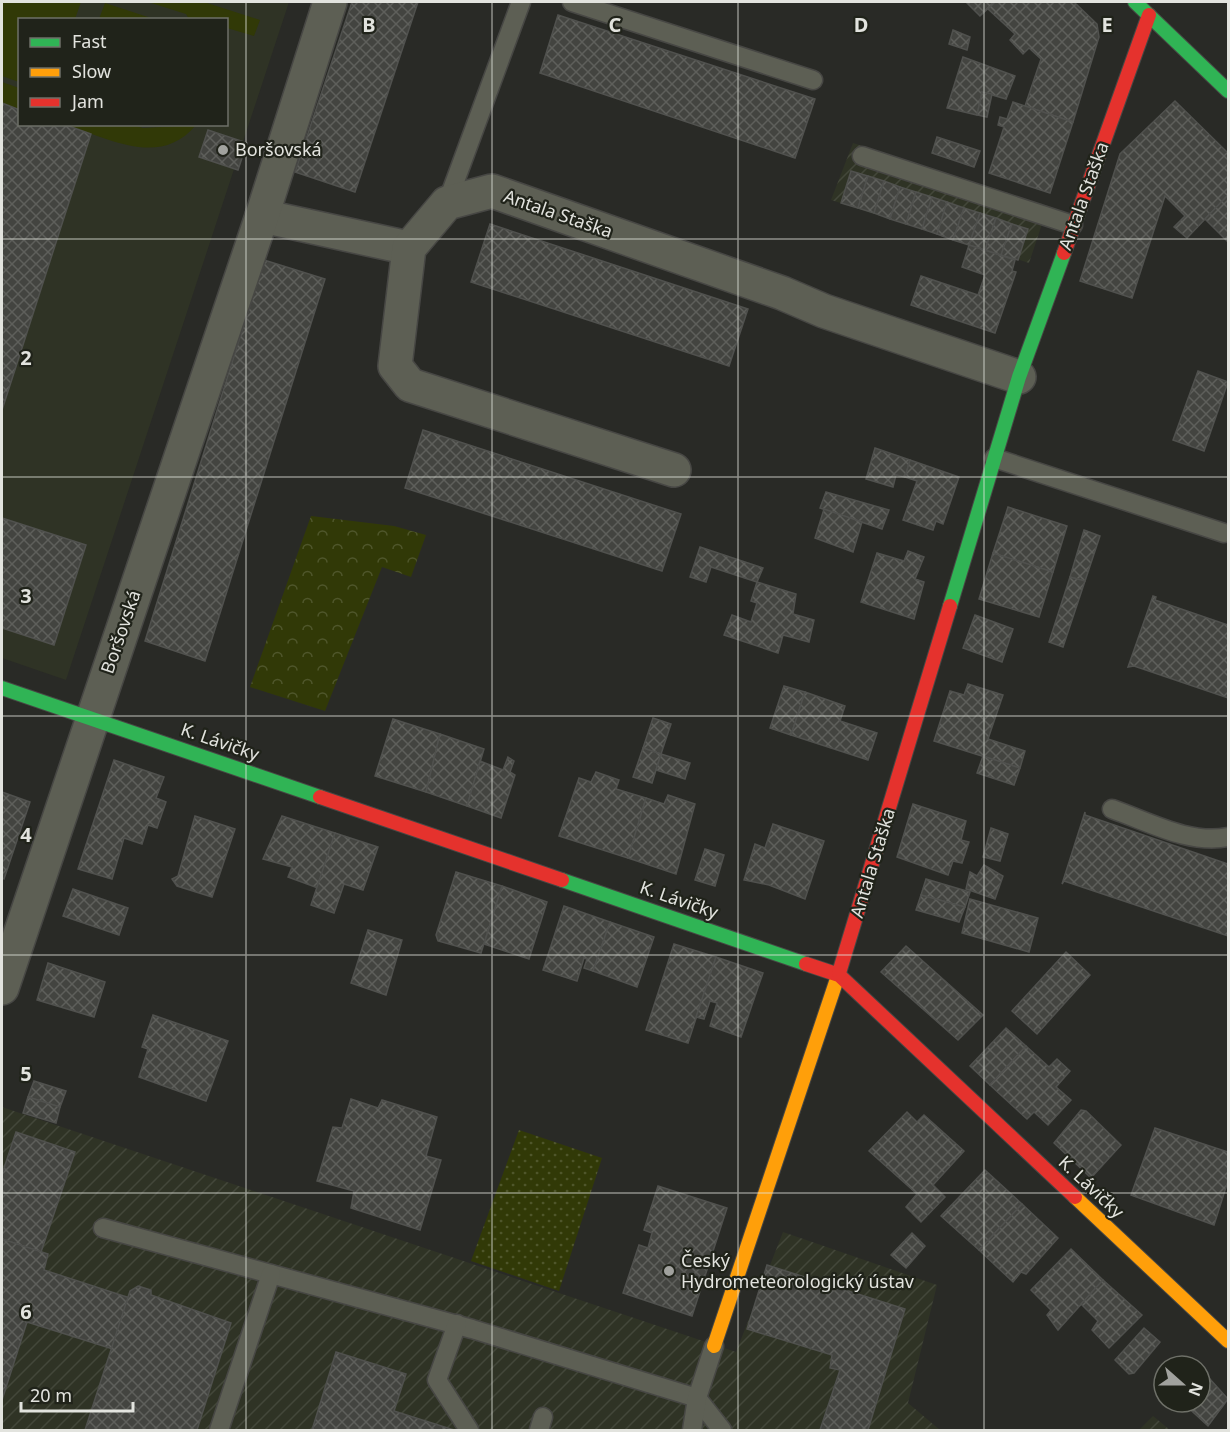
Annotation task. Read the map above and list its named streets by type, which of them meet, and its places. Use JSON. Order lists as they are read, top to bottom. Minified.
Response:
{"streets":{"street":["Antala Staška","Boršovská","K. Lávičky"]},"crossings":[["Antala Staška","K. Lávičky"],["Boršovská","K. Lávičky"]],"places":["Boršovská","Český Hydrometeorologický ústav"],"legend":["Fast","Slow","Jam"],"scale_bar":"20 m","north":"right","grid":{"columns":["B","C","D","E"],"rows":["2","3","4","5","6"]}}
